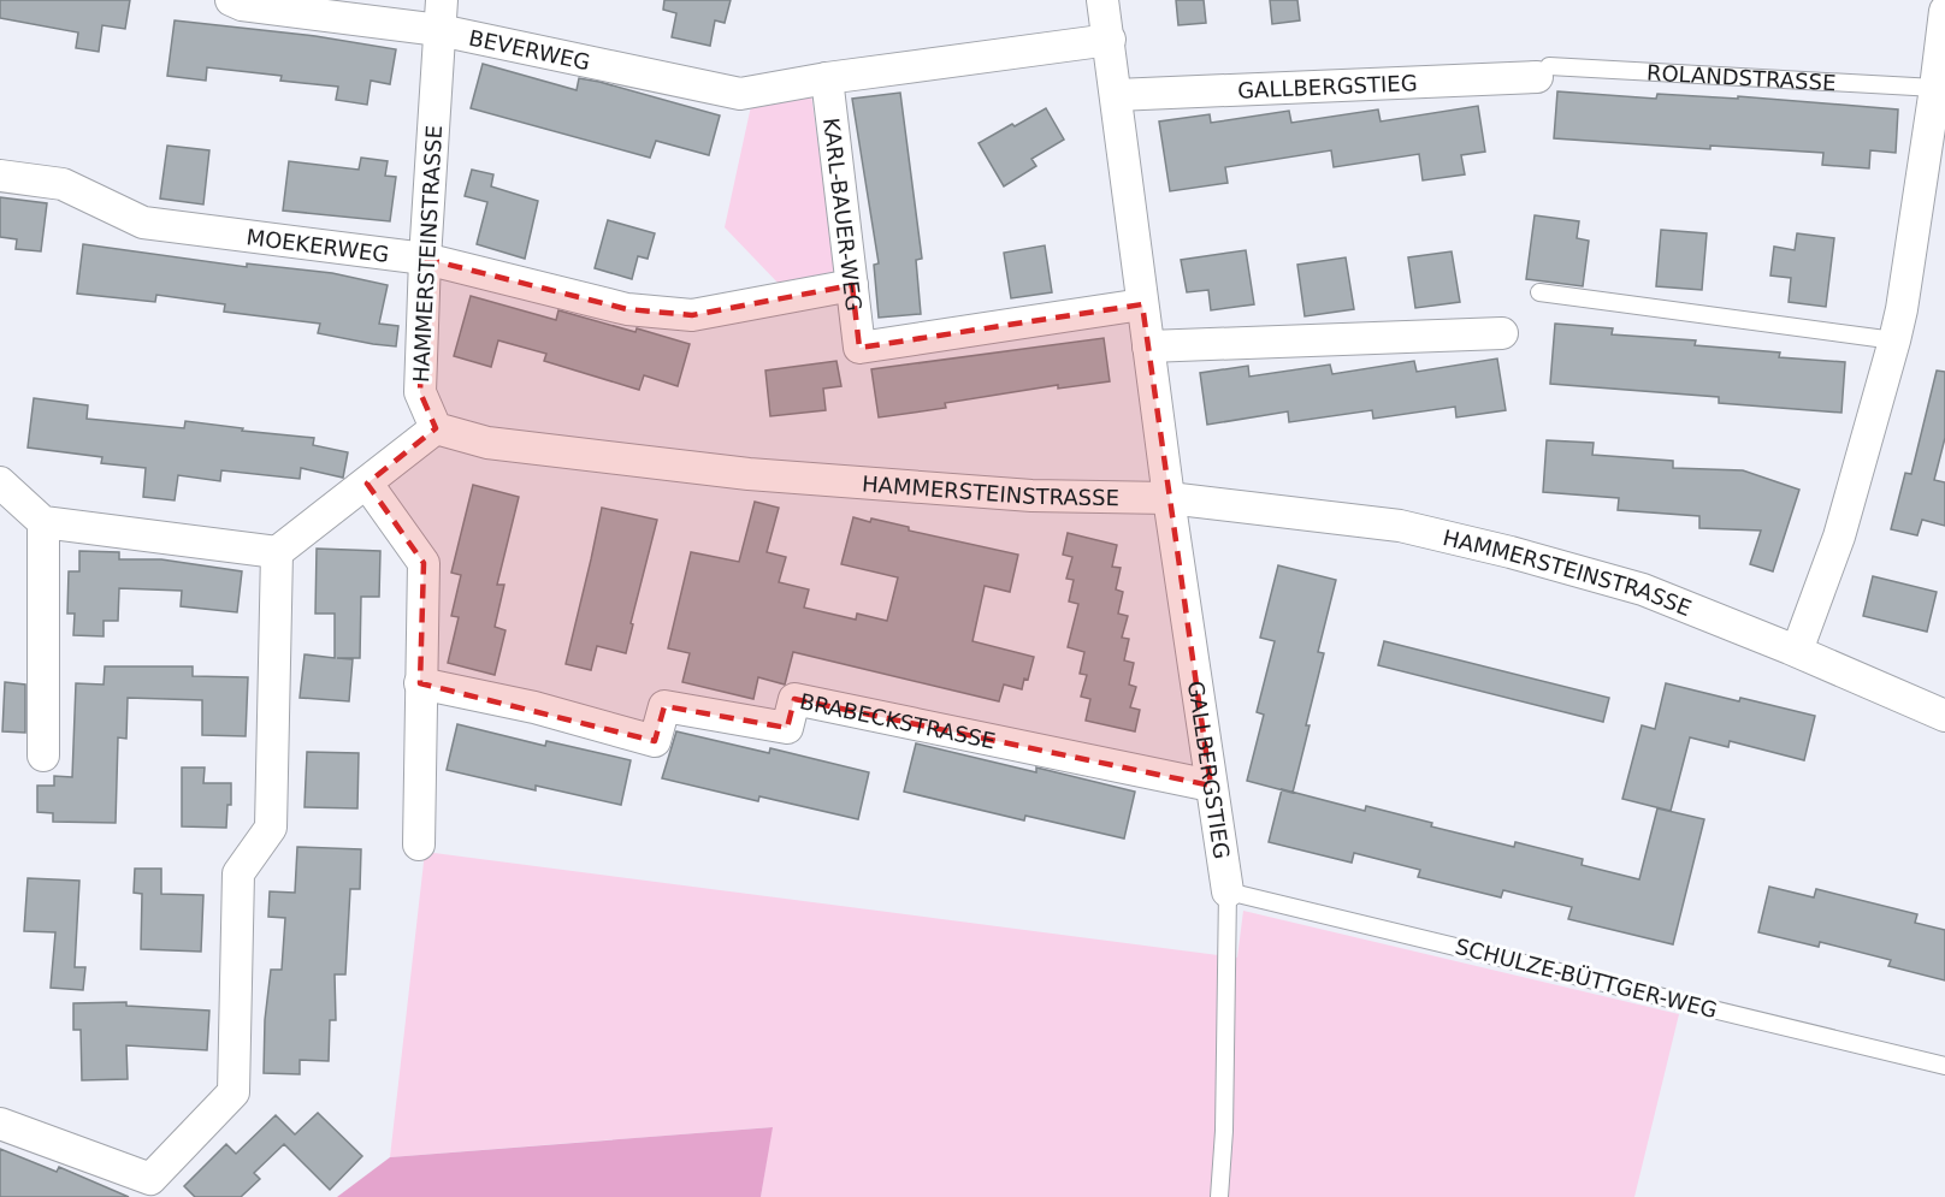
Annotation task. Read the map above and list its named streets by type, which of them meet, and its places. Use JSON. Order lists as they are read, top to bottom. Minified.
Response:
{"streets":{"street":["BEVERWEG","GALLBERGSTIEG","KARL-BAUER-WEG","MOEKERWEG","HAMMERSTEINSTRASSE","BRABECKSTRASSE"],"lane":["ROLANDSTRASSE","SCHULZE-BÜTTGER-WEG"]},"crossings":[["BEVERWEG","KARL-BAUER-WEG"],["BEVERWEG","HAMMERSTEINSTRASSE"],["ROLANDSTRASSE","GALLBERGSTIEG"],["GALLBERGSTIEG","KARL-BAUER-WEG"],["GALLBERGSTIEG","HAMMERSTEINSTRASSE"],["GALLBERGSTIEG","BRABECKSTRASSE"],["GALLBERGSTIEG","SCHULZE-BÜTTGER-WEG"],["KARL-BAUER-WEG","MOEKERWEG"],["MOEKERWEG","HAMMERSTEINSTRASSE"]]}
